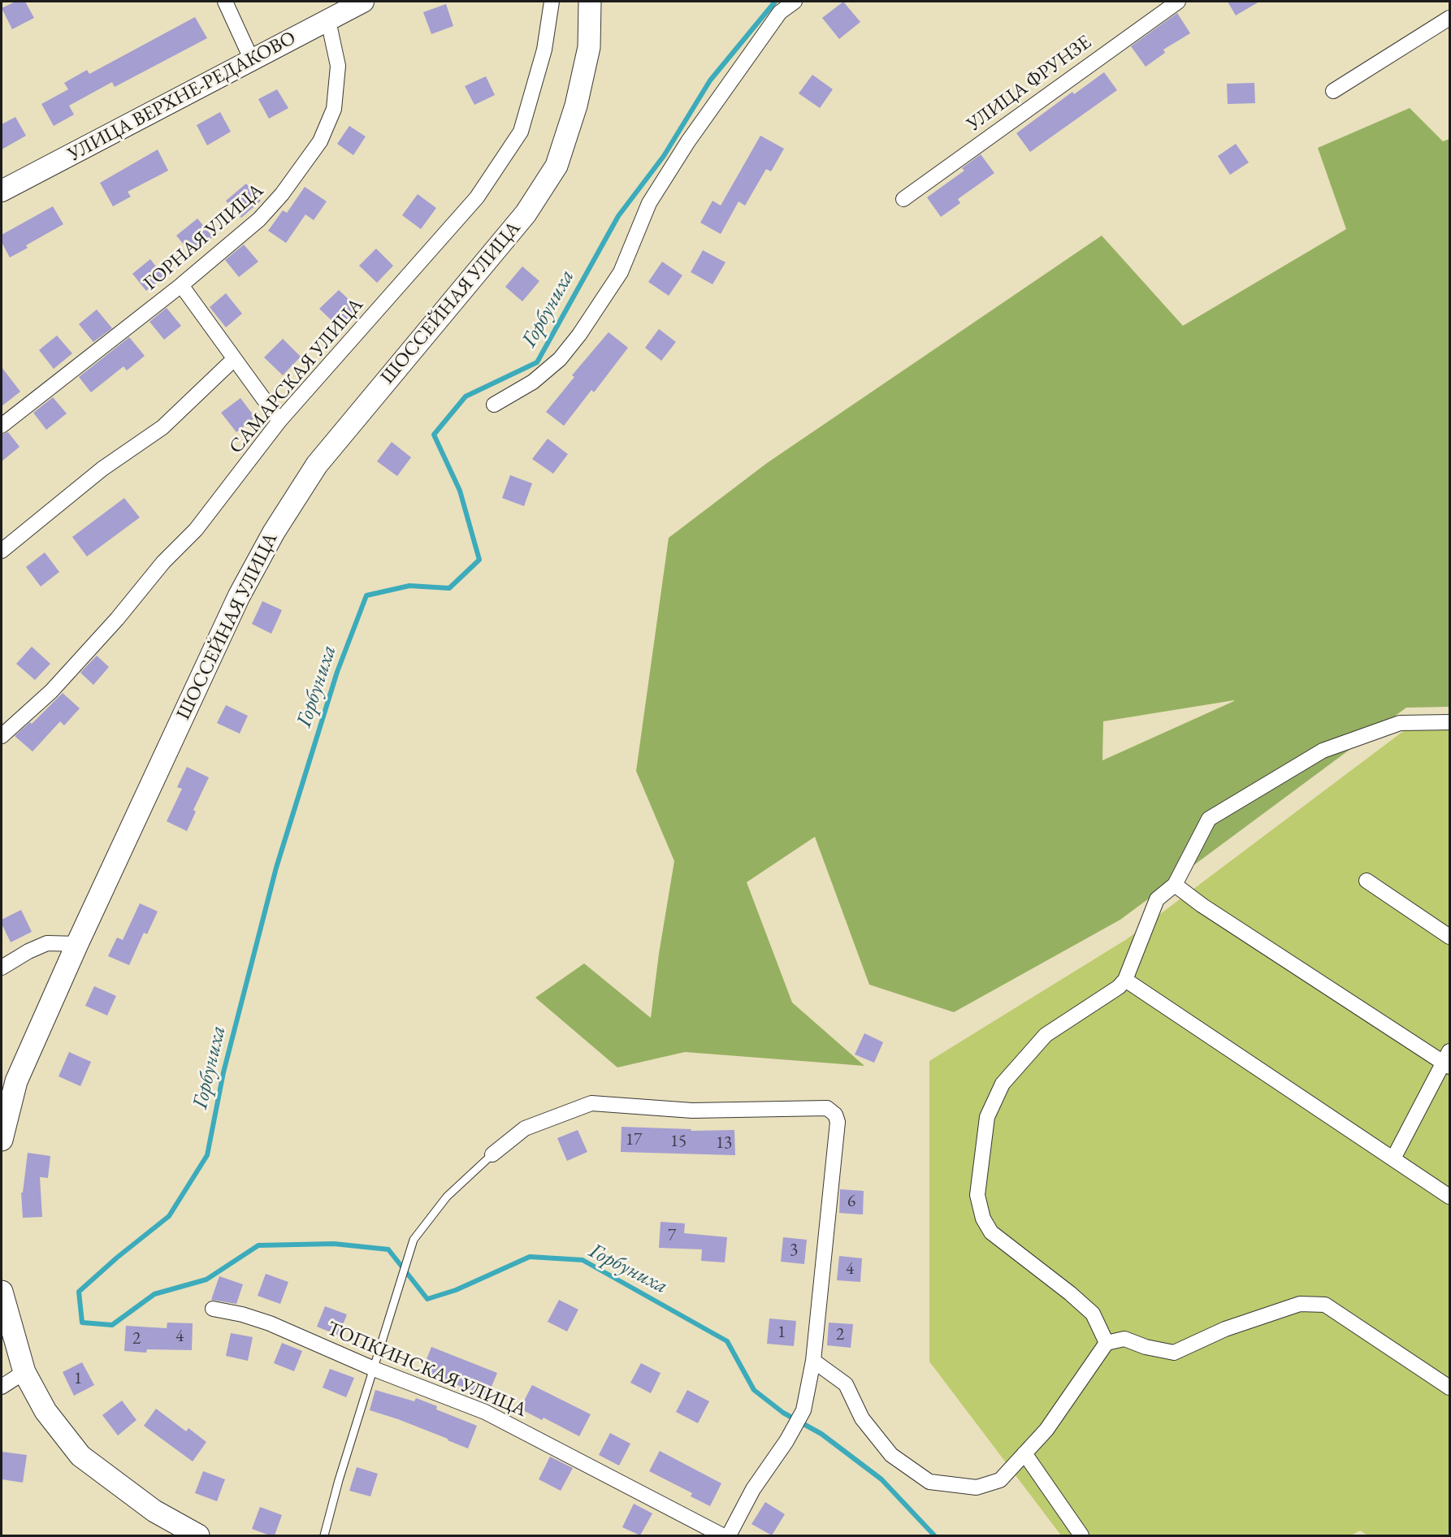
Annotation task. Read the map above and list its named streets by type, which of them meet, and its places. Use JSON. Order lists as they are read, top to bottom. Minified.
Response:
{"streets":{"main road":["ШОССЕЙНАЯ УЛИЦА"],"street":["УЛИЦА ФРУНЗЕ","УЛИЦА ВЕРХНЕ-РЕДАКОВО","ГОРНАЯ УЛИЦА","САМАРСКАЯ УЛИЦА","ТОПКИНСКАЯ УЛИЦА"]},"crossings":[["УЛИЦА ВЕРХНЕ-РЕДАКОВО","ГОРНАЯ УЛИЦА"]],"water":["Горбуниха"],"house_numbers":["17","15","13","6","7","3","4","1","2","4","2","1"]}
